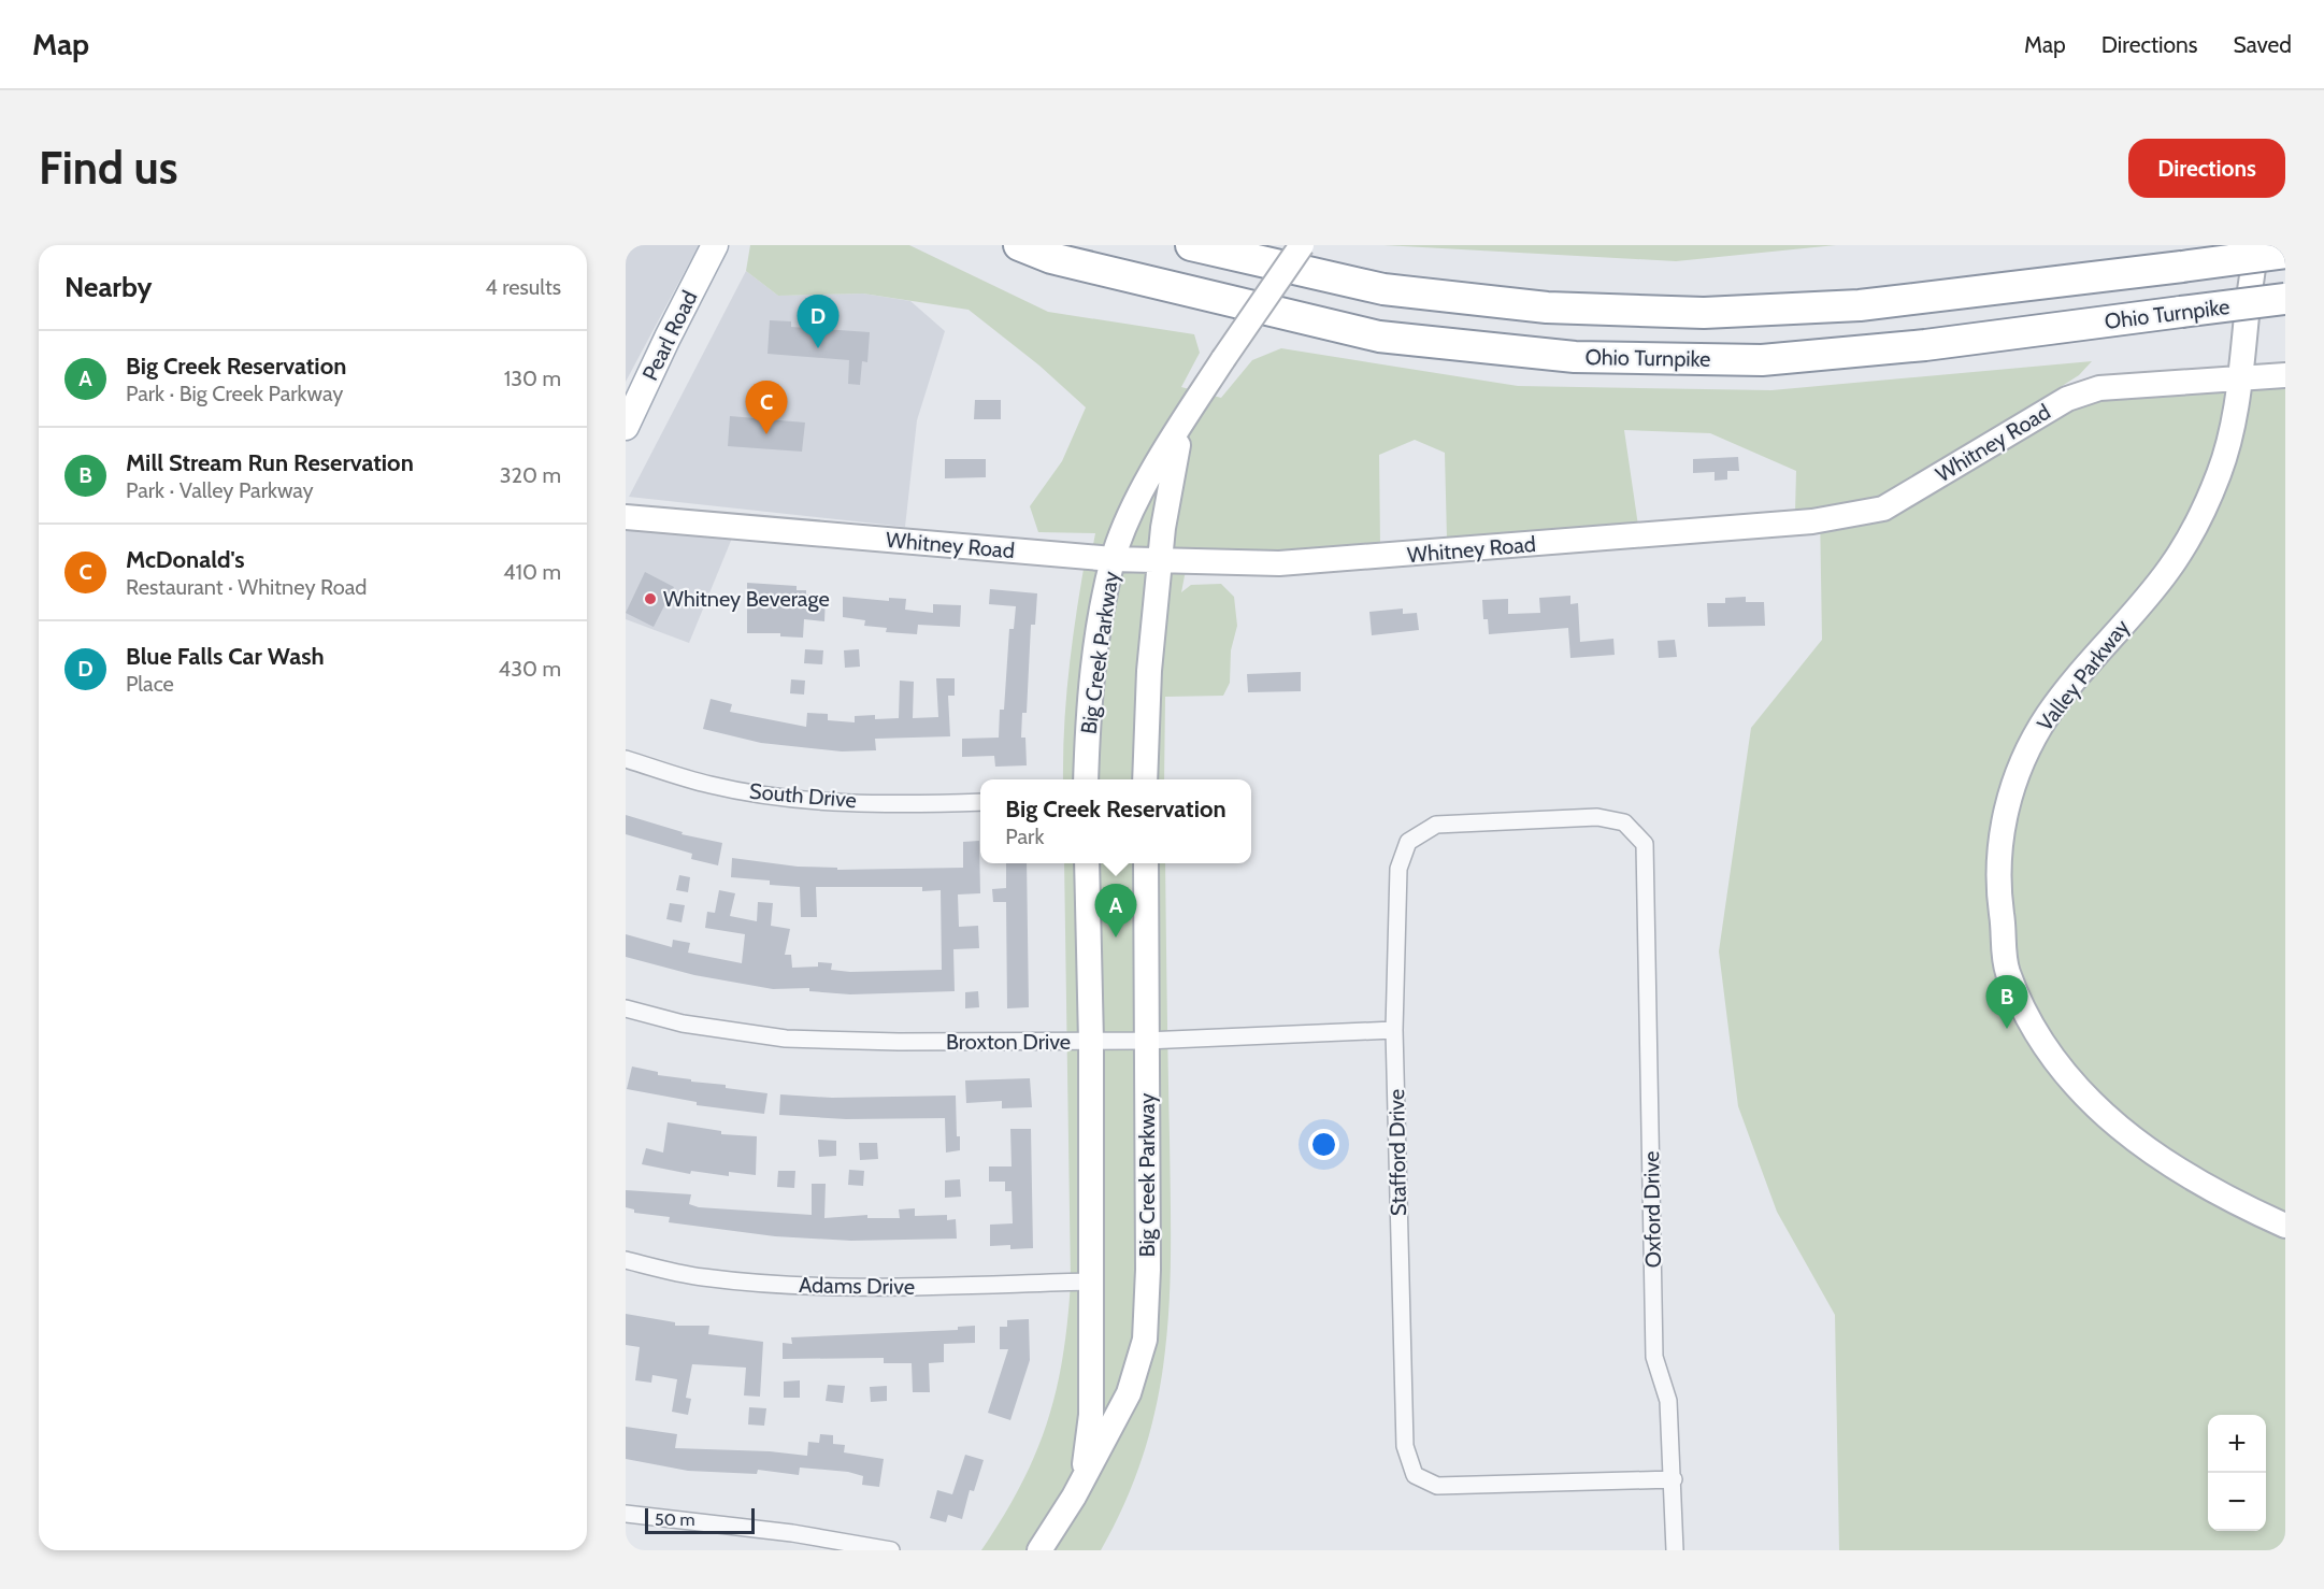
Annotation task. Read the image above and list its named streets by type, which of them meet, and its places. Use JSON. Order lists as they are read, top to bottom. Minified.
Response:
{"streets":{"highway":["Ohio Turnpike"],"main road":["Pearl Road"],"street":["Whitney Road","Big Creek Parkway","Valley Parkway","South Drive","Broxton Drive","Stafford Drive","Oxford Drive","Adams Drive"]},"crossings":[["Whitney Road","Big Creek Parkway"],["Whitney Road","Valley Parkway"],["Big Creek Parkway","Broxton Drive"],["Big Creek Parkway","Adams Drive"],["Broxton Drive","Stafford Drive"],["Stafford Drive","Oxford Drive"]],"places":["Whitney Beverage"],"scale_bar":"50 m","page":{"header":"Map","nav":["Map","Directions","Saved"],"buttons":"Directions","title":"Find us","heading":["Nearby","4 results"],"pins":["D","C","A","B"],"list":[{"mark":"A","name":"Big Creek Reservation","note":"Park · Big Creek Parkway","value":"130 m"},{"mark":"B","name":"Mill Stream Run Reservation","note":"Park · Valley Parkway","value":"320 m"},{"mark":"C","name":"McDonald's","note":"Restaurant · Whitney Road","value":"410 m"},{"mark":"D","name":"Blue Falls Car Wash","note":"Place","value":"430 m"}],"popup":["Big Creek Reservation","Park"],"map_buttons":["+","−"],"scale":"50 m"}}
